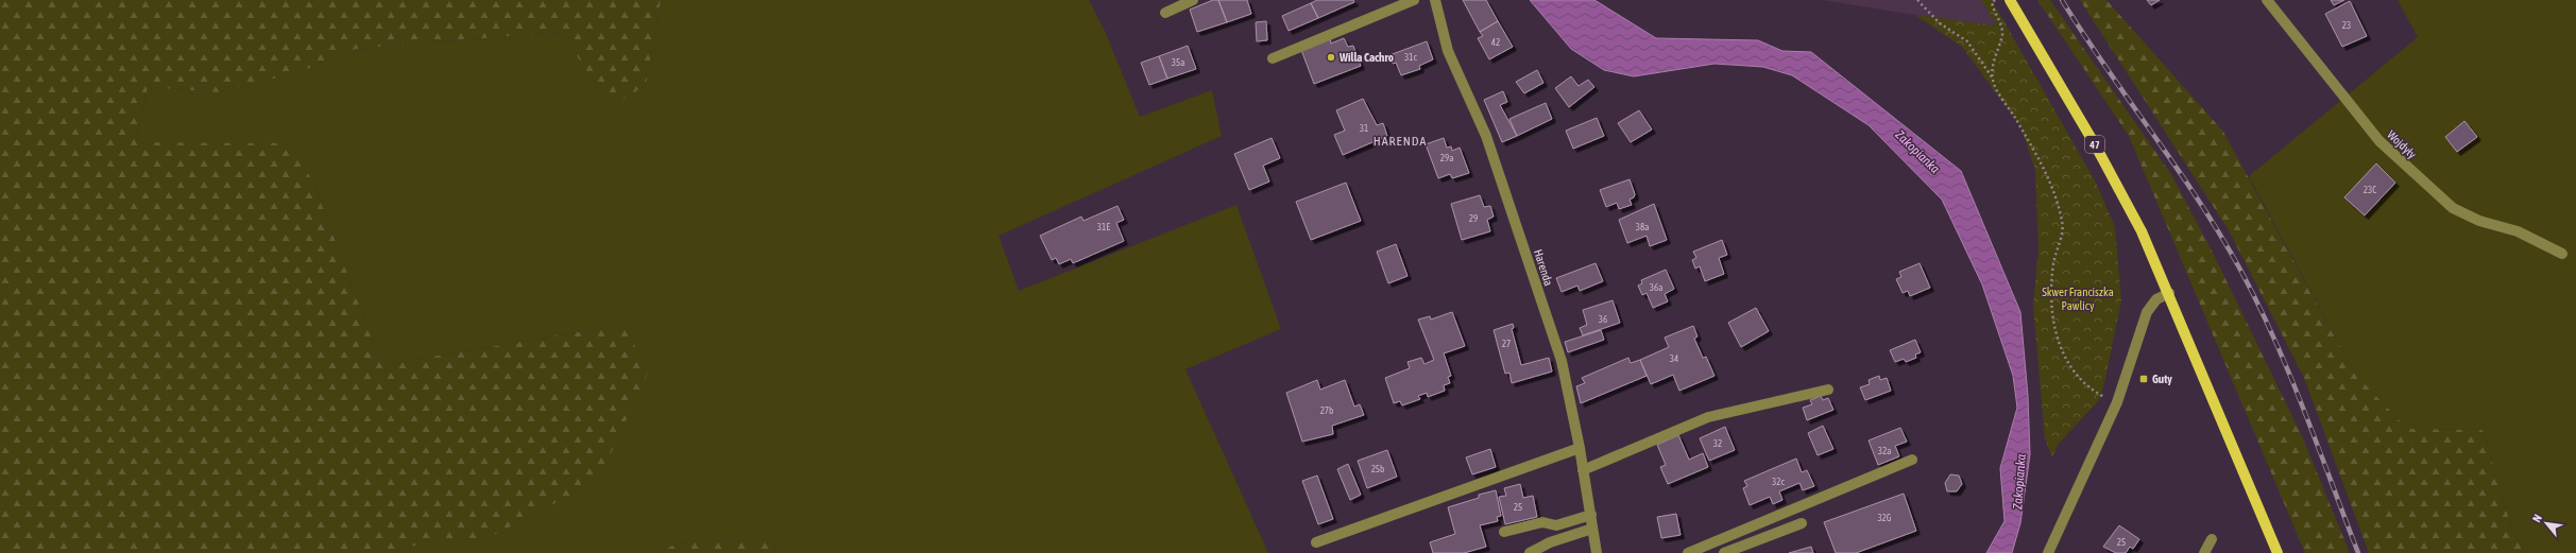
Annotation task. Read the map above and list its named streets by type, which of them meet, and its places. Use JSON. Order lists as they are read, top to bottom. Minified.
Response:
{"streets":{"main road":["47"],"street":["Wojdyły","Harenda"]},"districts":["HARENDA"],"water":["Zakopianka"],"parks":["Skwer Franciszka Pawlicy"],"places":{"other":["Willa Cachro"],"transit":["Guty"]},"house_numbers":["23","42","31c","35a","31","29a","23C","29","31E","38a","36a","36","27","34","27b","32","32a","25b","32c","25","32G","25"],"north":"top left"}
